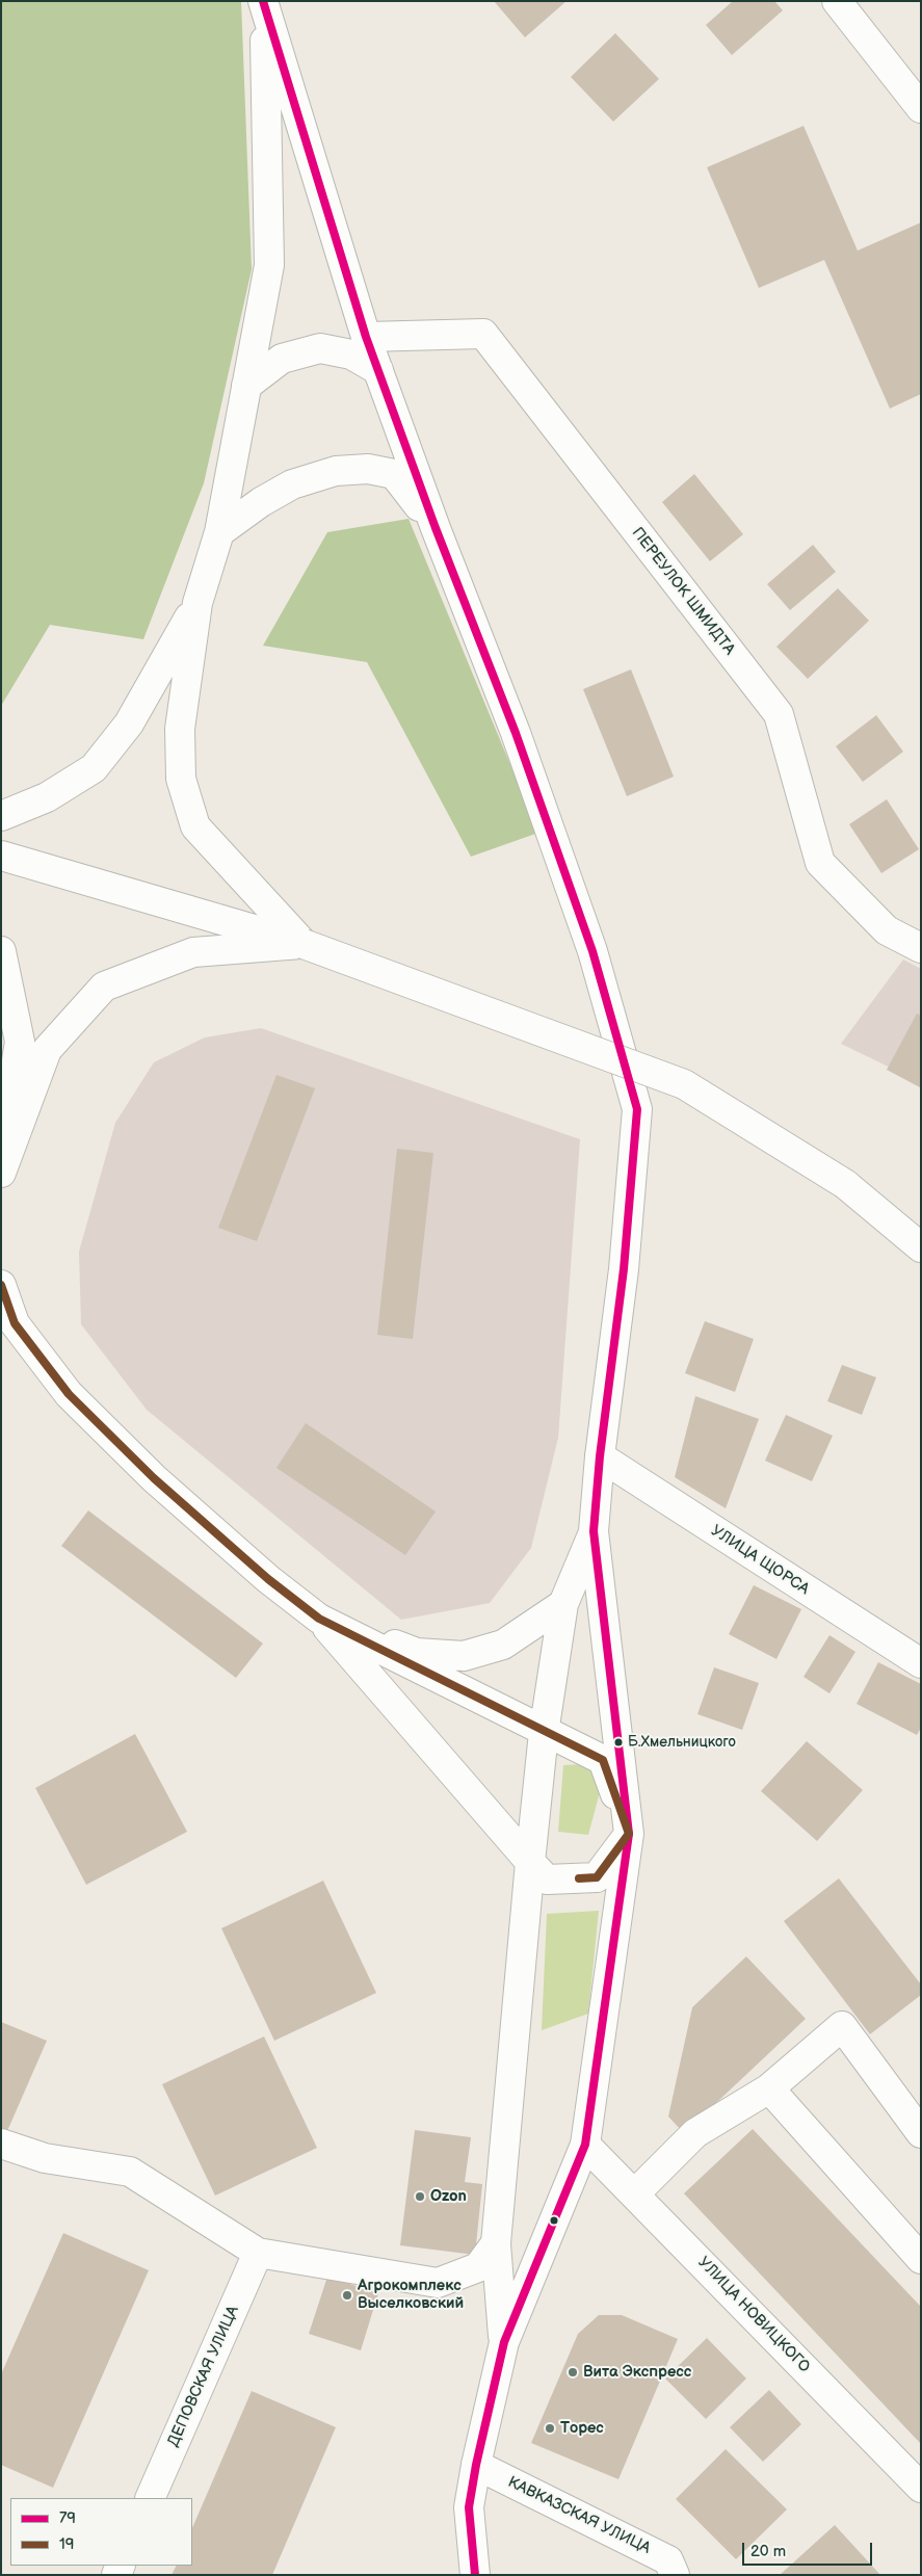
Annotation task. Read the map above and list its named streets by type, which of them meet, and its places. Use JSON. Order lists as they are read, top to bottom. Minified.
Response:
{"streets":{"main road":["ПЕРЕУЛОК ШМИДТА","УЛИЦА ЩОРСА","УЛИЦА НОВИЦКОГО","ДЕПОВСКАЯ УЛИЦА","КАВКАЗСКАЯ УЛИЦА"]},"places":["Б.Хмельницкого","Ozon","Агрокомплекс Выселковский","Вита Экспресс","Торес"],"lines":["transit line 79","transit line 19"],"legend":["79","19"],"scale_bar":"20 m"}
